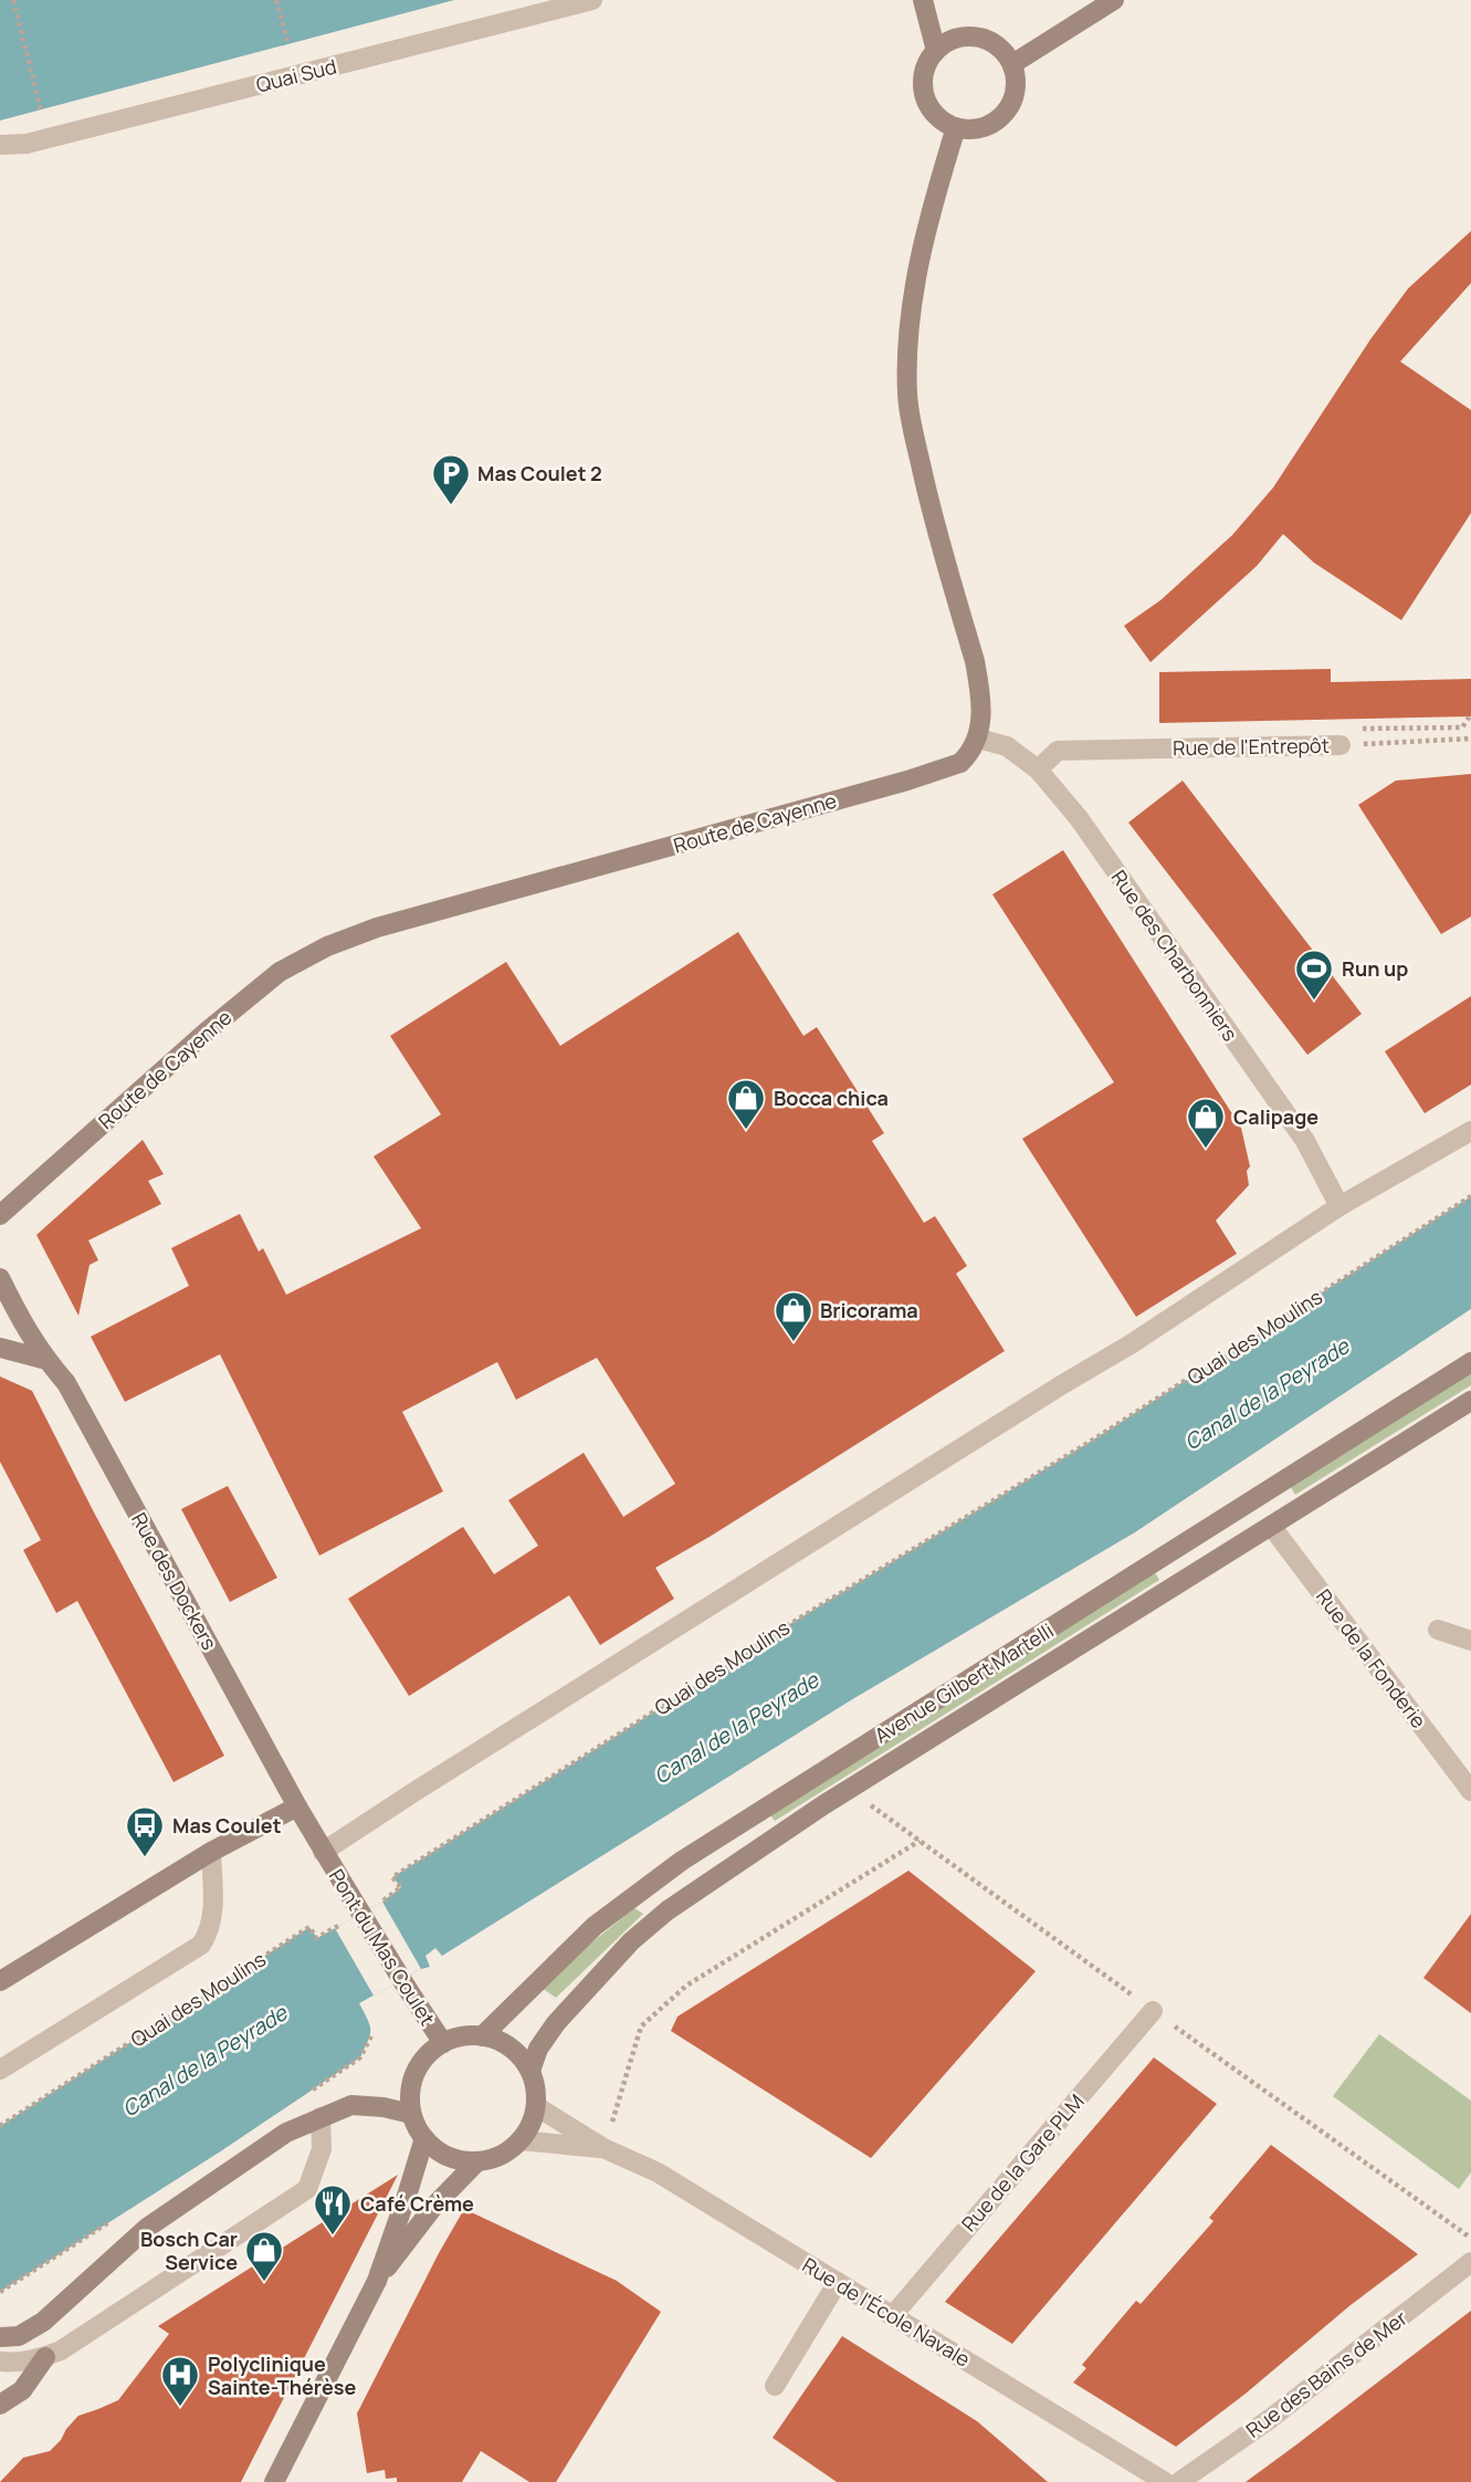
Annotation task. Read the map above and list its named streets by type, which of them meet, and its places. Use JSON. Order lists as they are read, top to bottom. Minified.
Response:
{"streets":{"main road":["Route de Cayenne","Rue des Dockers","Avenue Gilbert Martelli","Pont du Mas Coulet"],"street":["Quai Sud","Rue de l'Entrepôt","Rue des Charbonniers","Rue de la Fonderie","Rue de la Gare PLM","Rue de l'École Navale","Rue des Bains de Mer"],"path":["Quai des Moulins"]},"crossings":[["Rue de l'Entrepôt","Rue des Charbonniers"],["Route de Cayenne","Rue des Charbonniers"],["Rue de la Fonderie","Avenue Gilbert Martelli"],["Avenue Gilbert Martelli","Pont du Mas Coulet"],["Avenue Gilbert Martelli","Rue de l'École Navale"],["Pont du Mas Coulet","Rue de l'École Navale"],["Rue de la Gare PLM","Rue de l'École Navale"]],"water":["Canal de la Peyrade"],"places":{"parking":["Mas Coulet 2"],"sports":["Run up"],"shop":["Bocca chica","Calipage","Bricorama","Bosch Car Service"],"bus stop":["Mas Coulet"],"restaurant":["Café Crème"],"hospital":["Polyclinique Sainte-Thérèse"]}}
